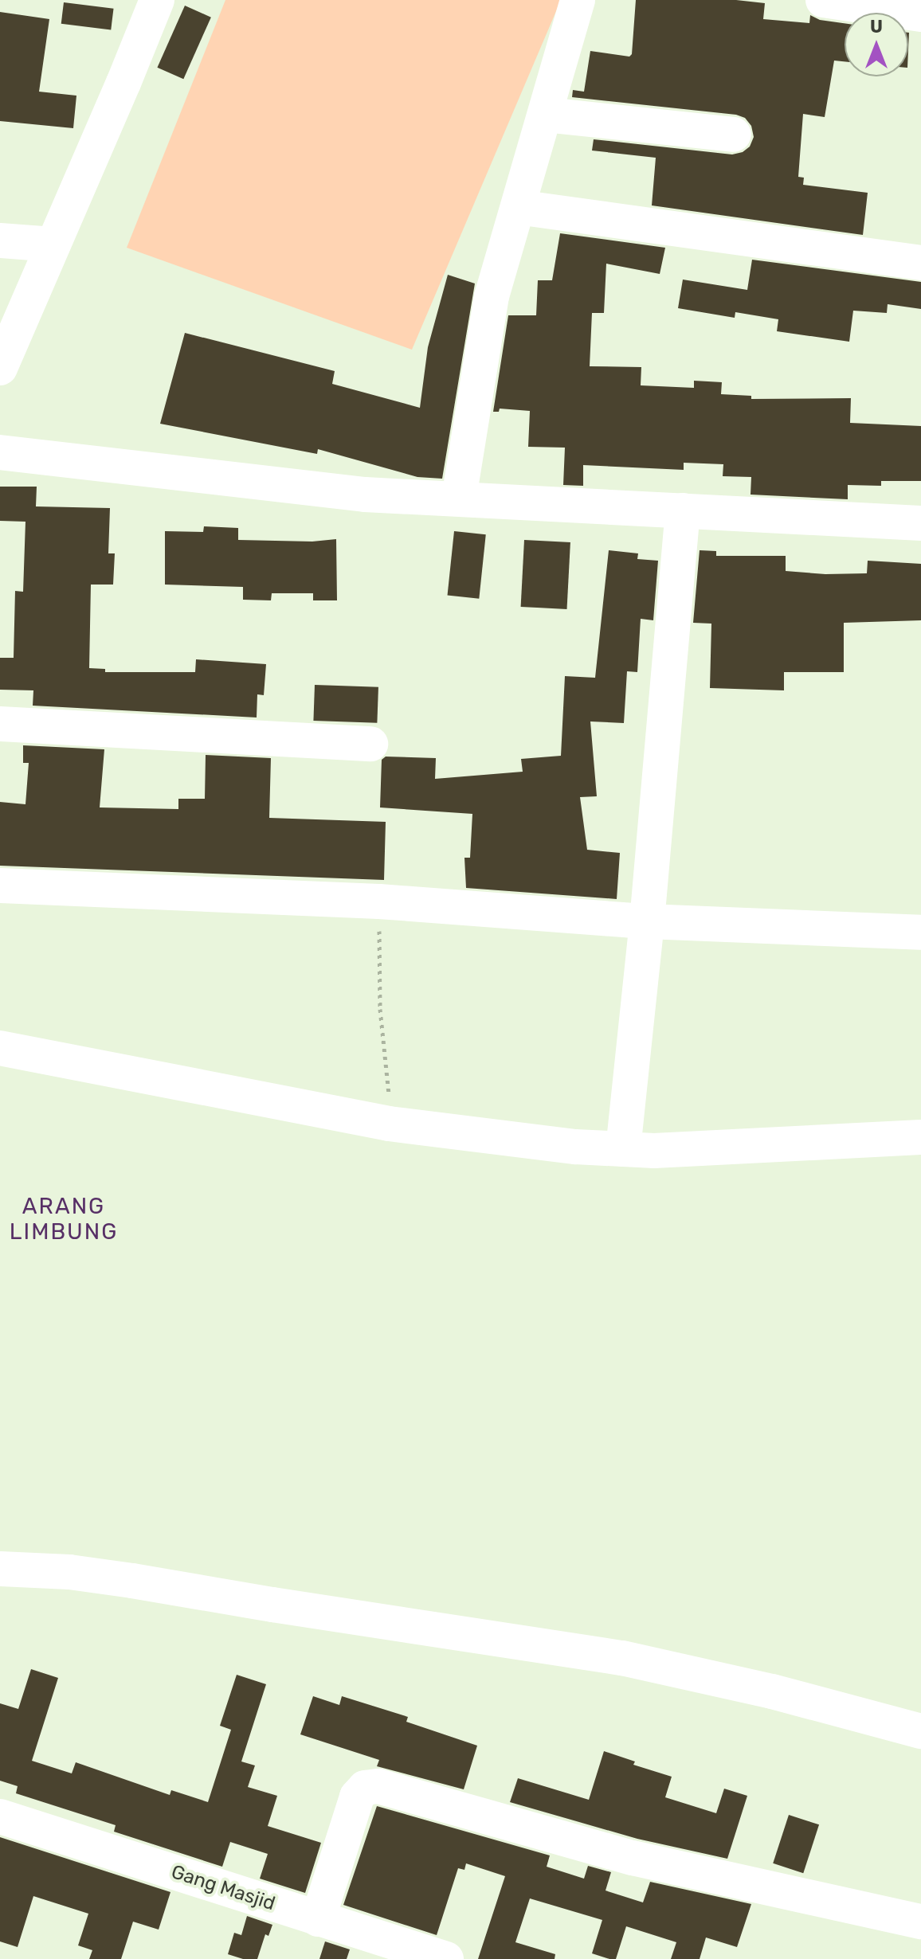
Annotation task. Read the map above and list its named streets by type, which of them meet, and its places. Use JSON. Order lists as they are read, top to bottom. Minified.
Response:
{"streets":{"street":["Gang Masjid"]},"districts":["ARANG LIMBUNG"],"north":"top"}
